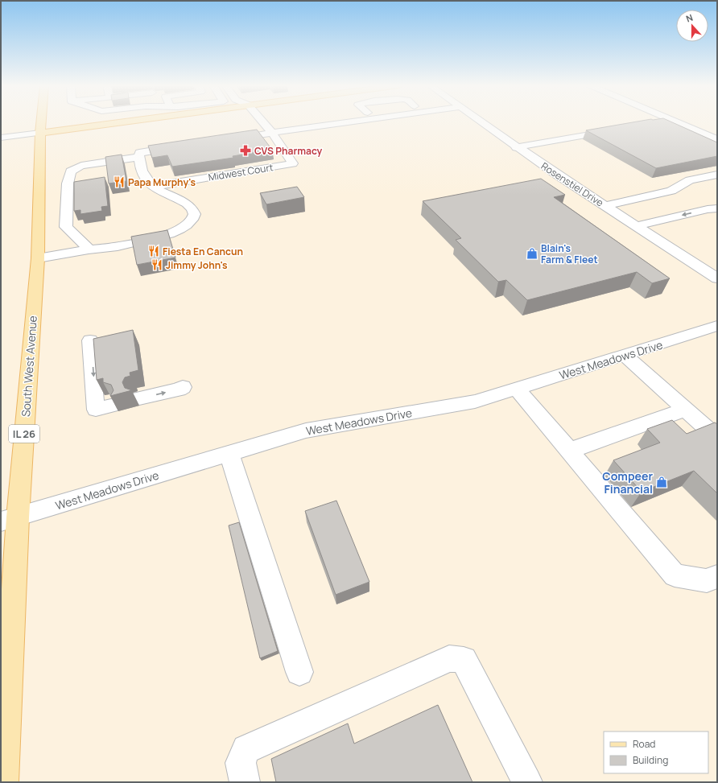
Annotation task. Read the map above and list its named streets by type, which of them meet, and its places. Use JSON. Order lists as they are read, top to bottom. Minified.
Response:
{"streets":{"main road":["South West Avenue","IL 26"],"street":["Midwest Court","Rosenstiel Drive","West Meadows Drive"]},"crossings":[["West Meadows Drive","South West Avenue"]],"places":{"pharmacy":["CVS Pharmacy"],"restaurant":["Papa Murphy's","Fiesta En Cancun","Jimmy John's"],"shop":["Blain's Farm & Fleet","Compeer Financial"]},"legend":["Road","Building"],"north":"top"}
